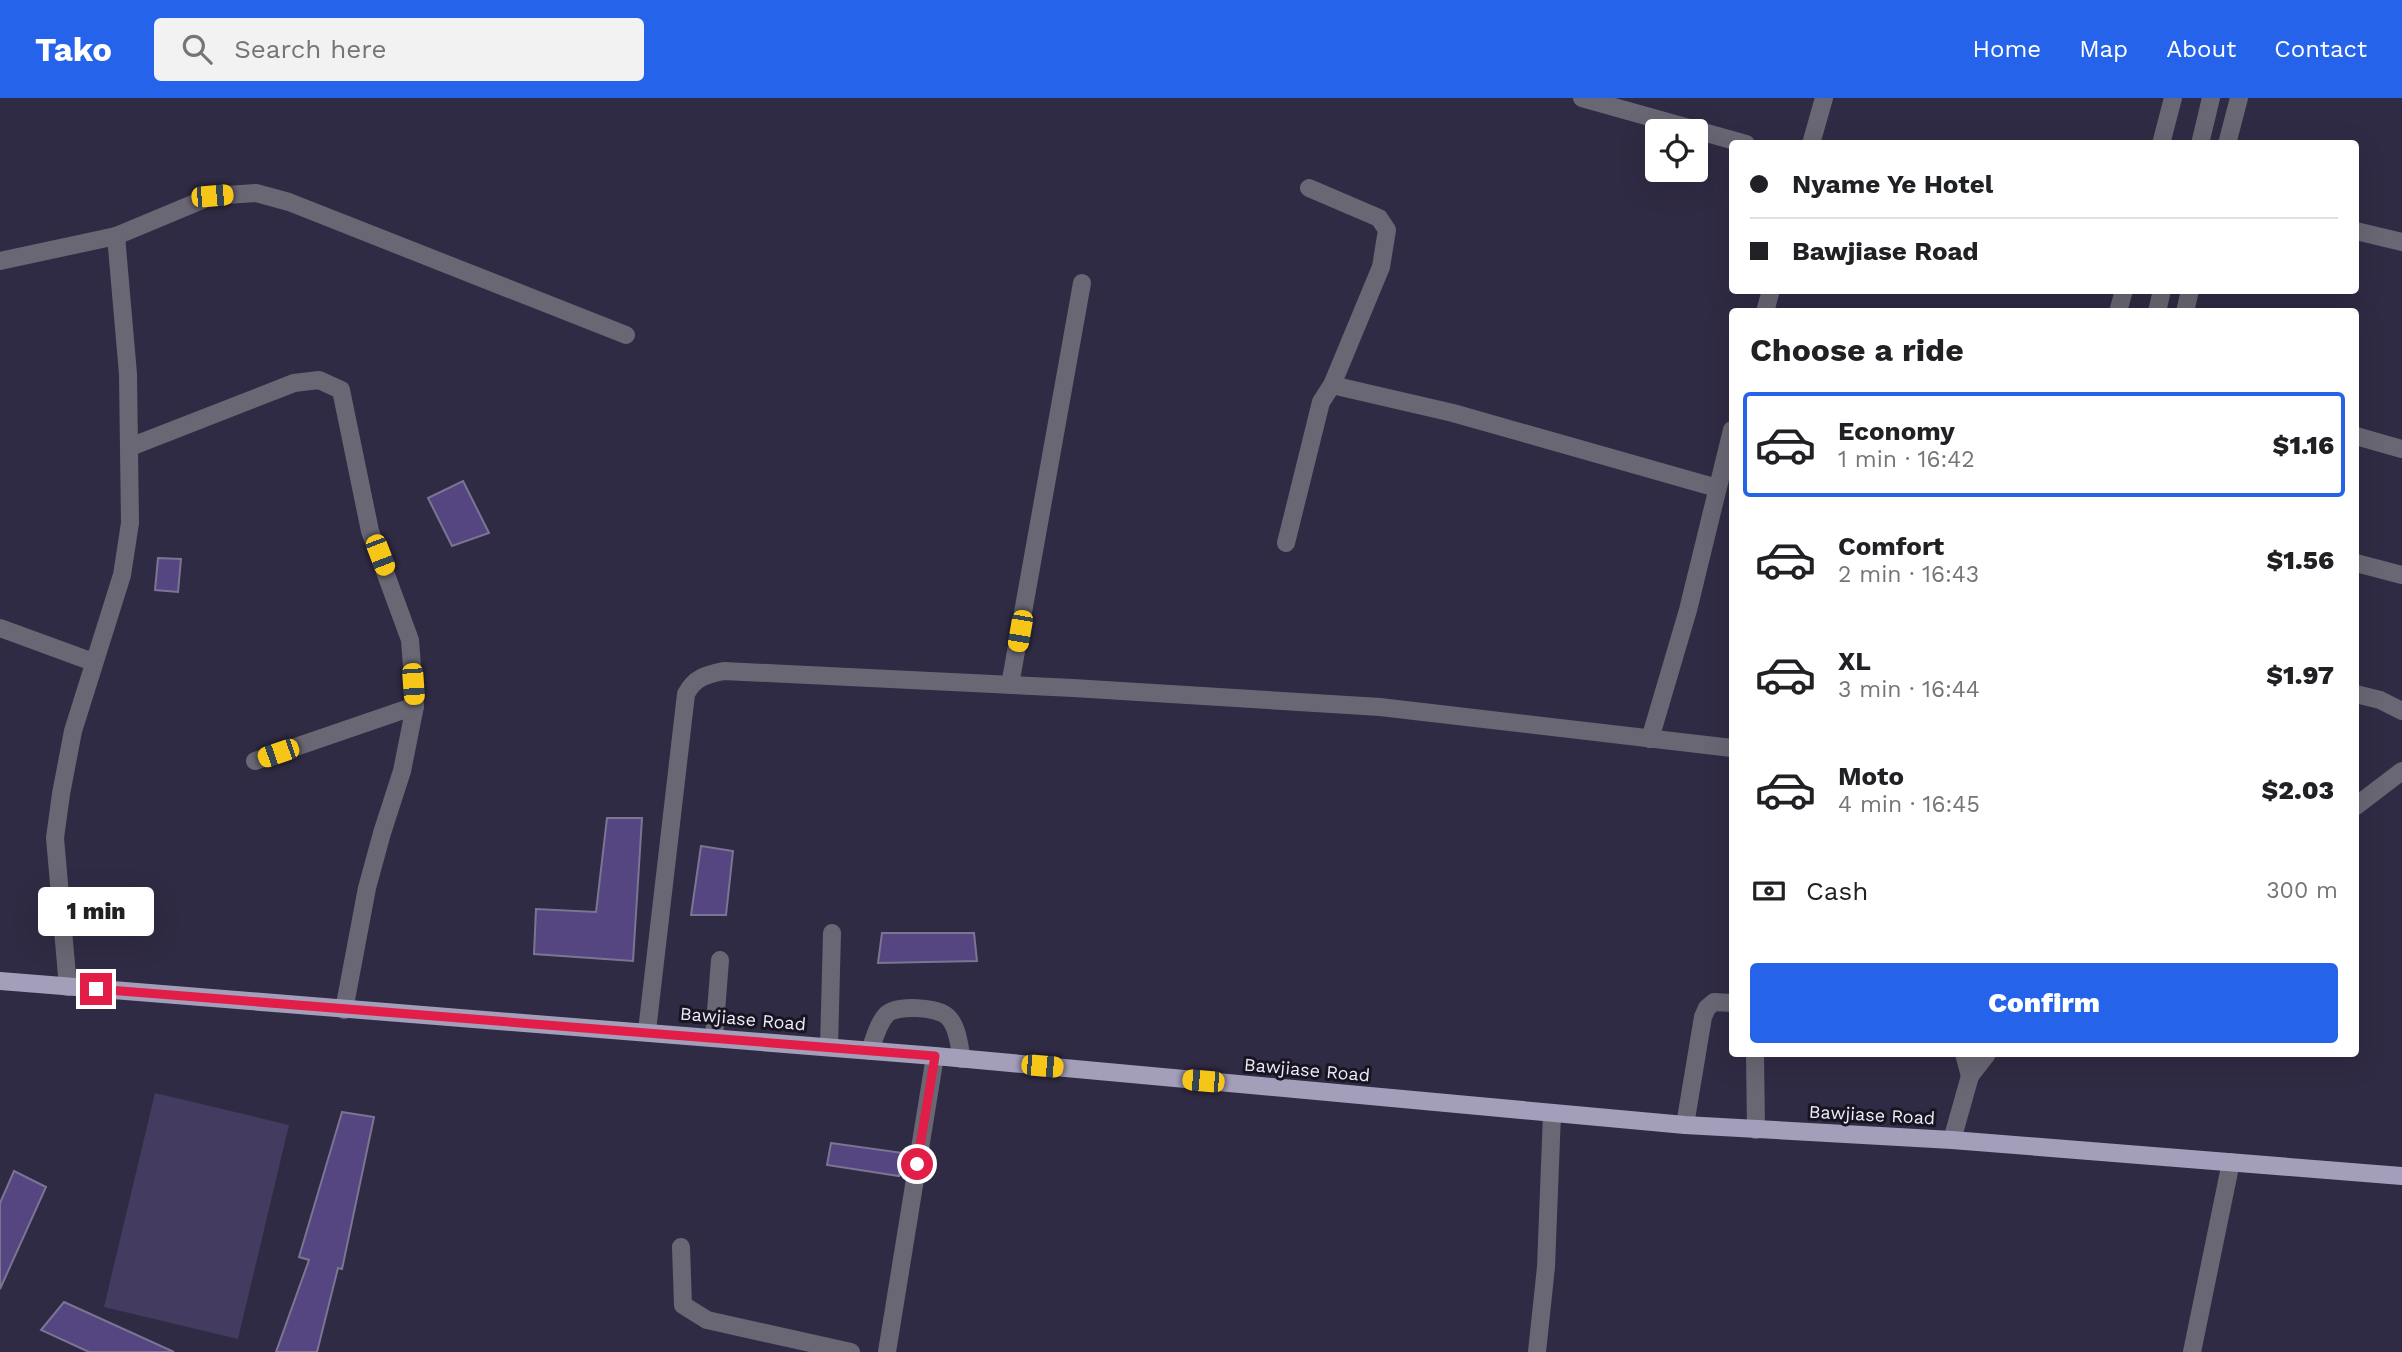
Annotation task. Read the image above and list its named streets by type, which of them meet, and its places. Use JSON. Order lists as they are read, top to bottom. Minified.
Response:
{"streets":{"main road":["Bawjiase Road"]},"page":{"header":"Tako","search":"Search here","nav":["Home","Map","About","Contact"],"banner":["Nyame Ye Hotel","Bawjiase Road"],"heading":"Choose a ride","list":[{"name":"Economy","note":"1 min · 16:42","value":"$1.16"},{"name":"Comfort","note":"2 min · 16:43","value":"$1.56"},{"name":"XL","note":"3 min · 16:44","value":"$1.97"},{"name":"Moto","note":"4 min · 16:45","value":"$2.03"}],"pay":["Cash","300 m"],"bubble":"1 min","buttons":"Confirm"}}
